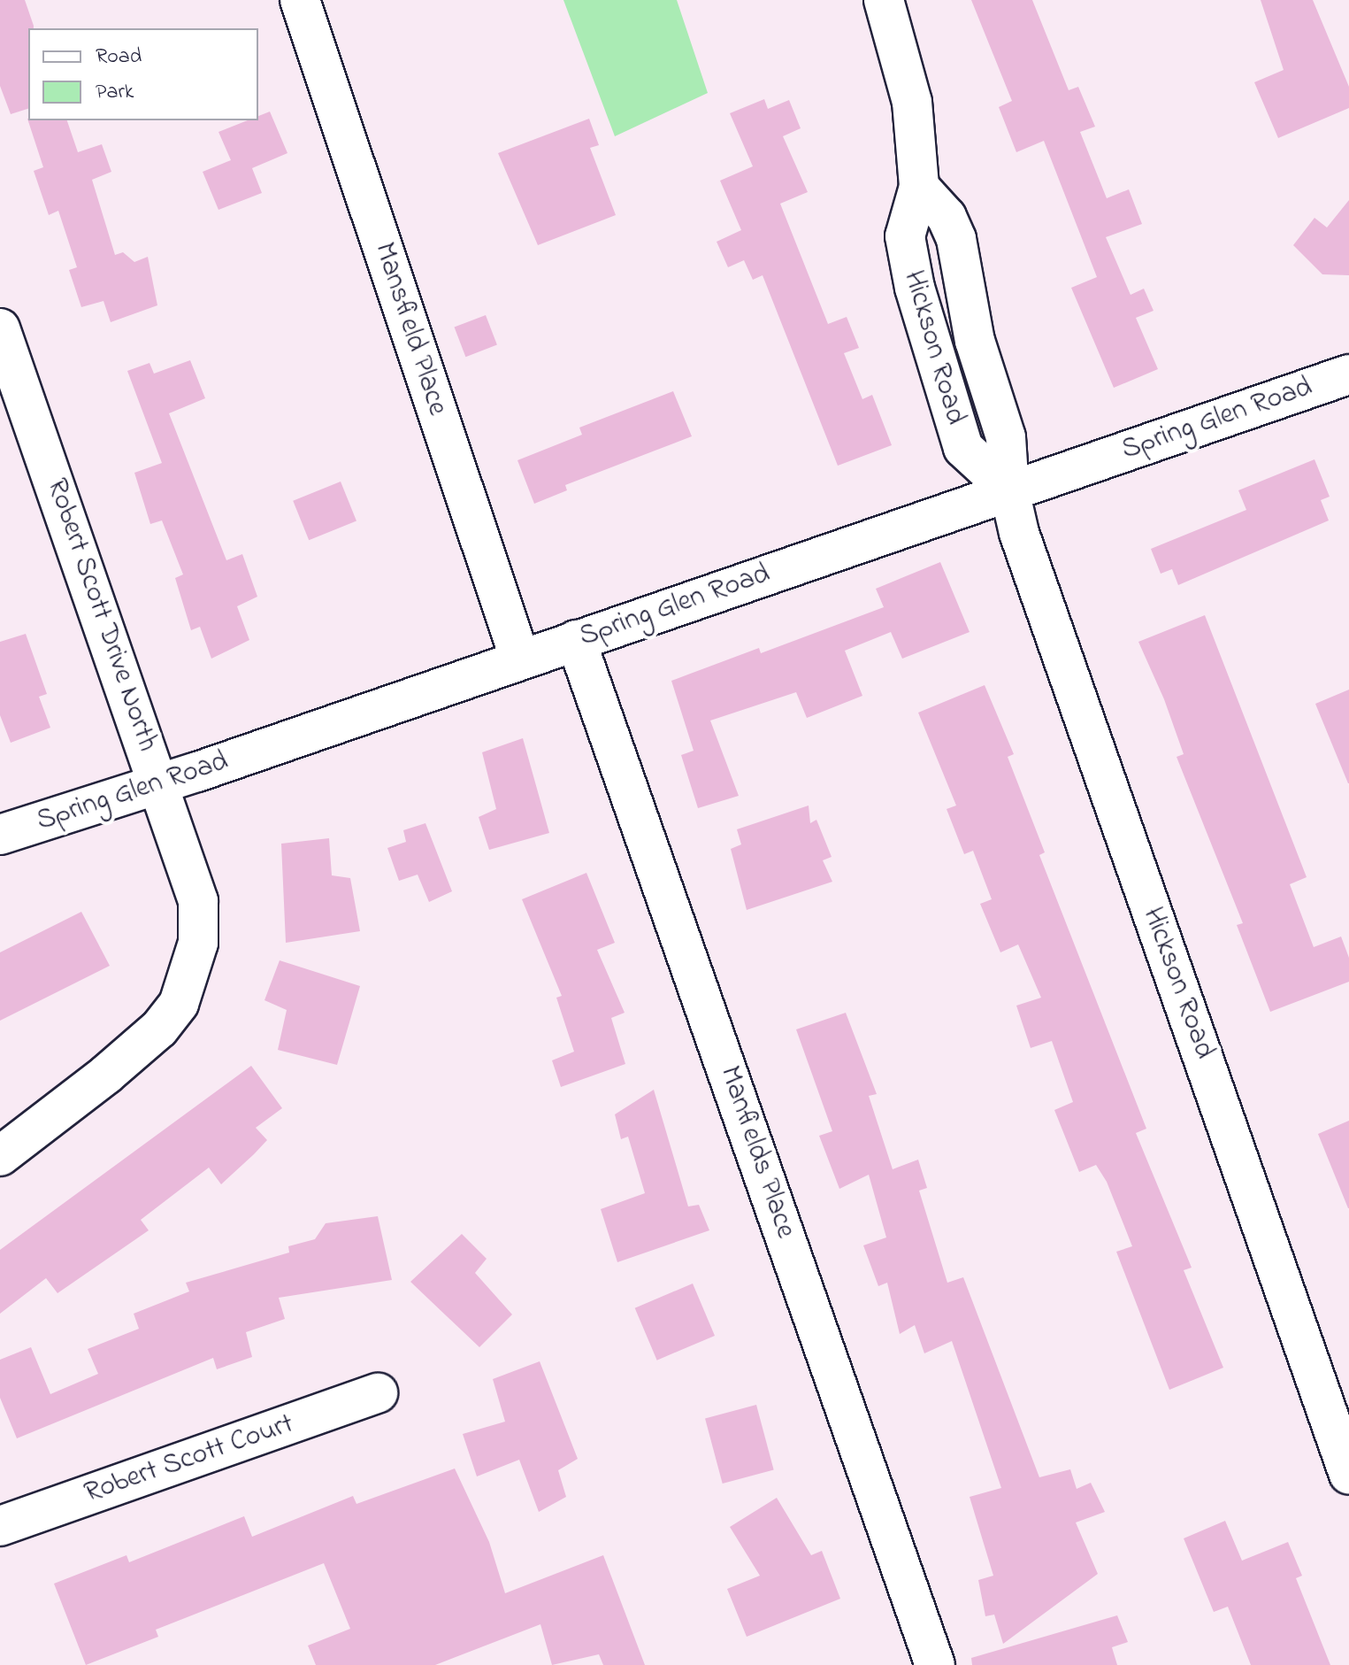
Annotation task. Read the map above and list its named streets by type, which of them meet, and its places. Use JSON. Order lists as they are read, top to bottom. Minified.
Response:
{"streets":{"street":["Mansfield Place","Hickson Road","Spring Glen Road","Robert Scott Drive North","Manfields Place","Robert Scott Court"]},"crossings":[["Mansfield Place","Spring Glen Road"],["Hickson Road","Spring Glen Road"],["Spring Glen Road","Robert Scott Drive North"],["Spring Glen Road","Manfields Place"]],"legend":["Road","Park"]}
